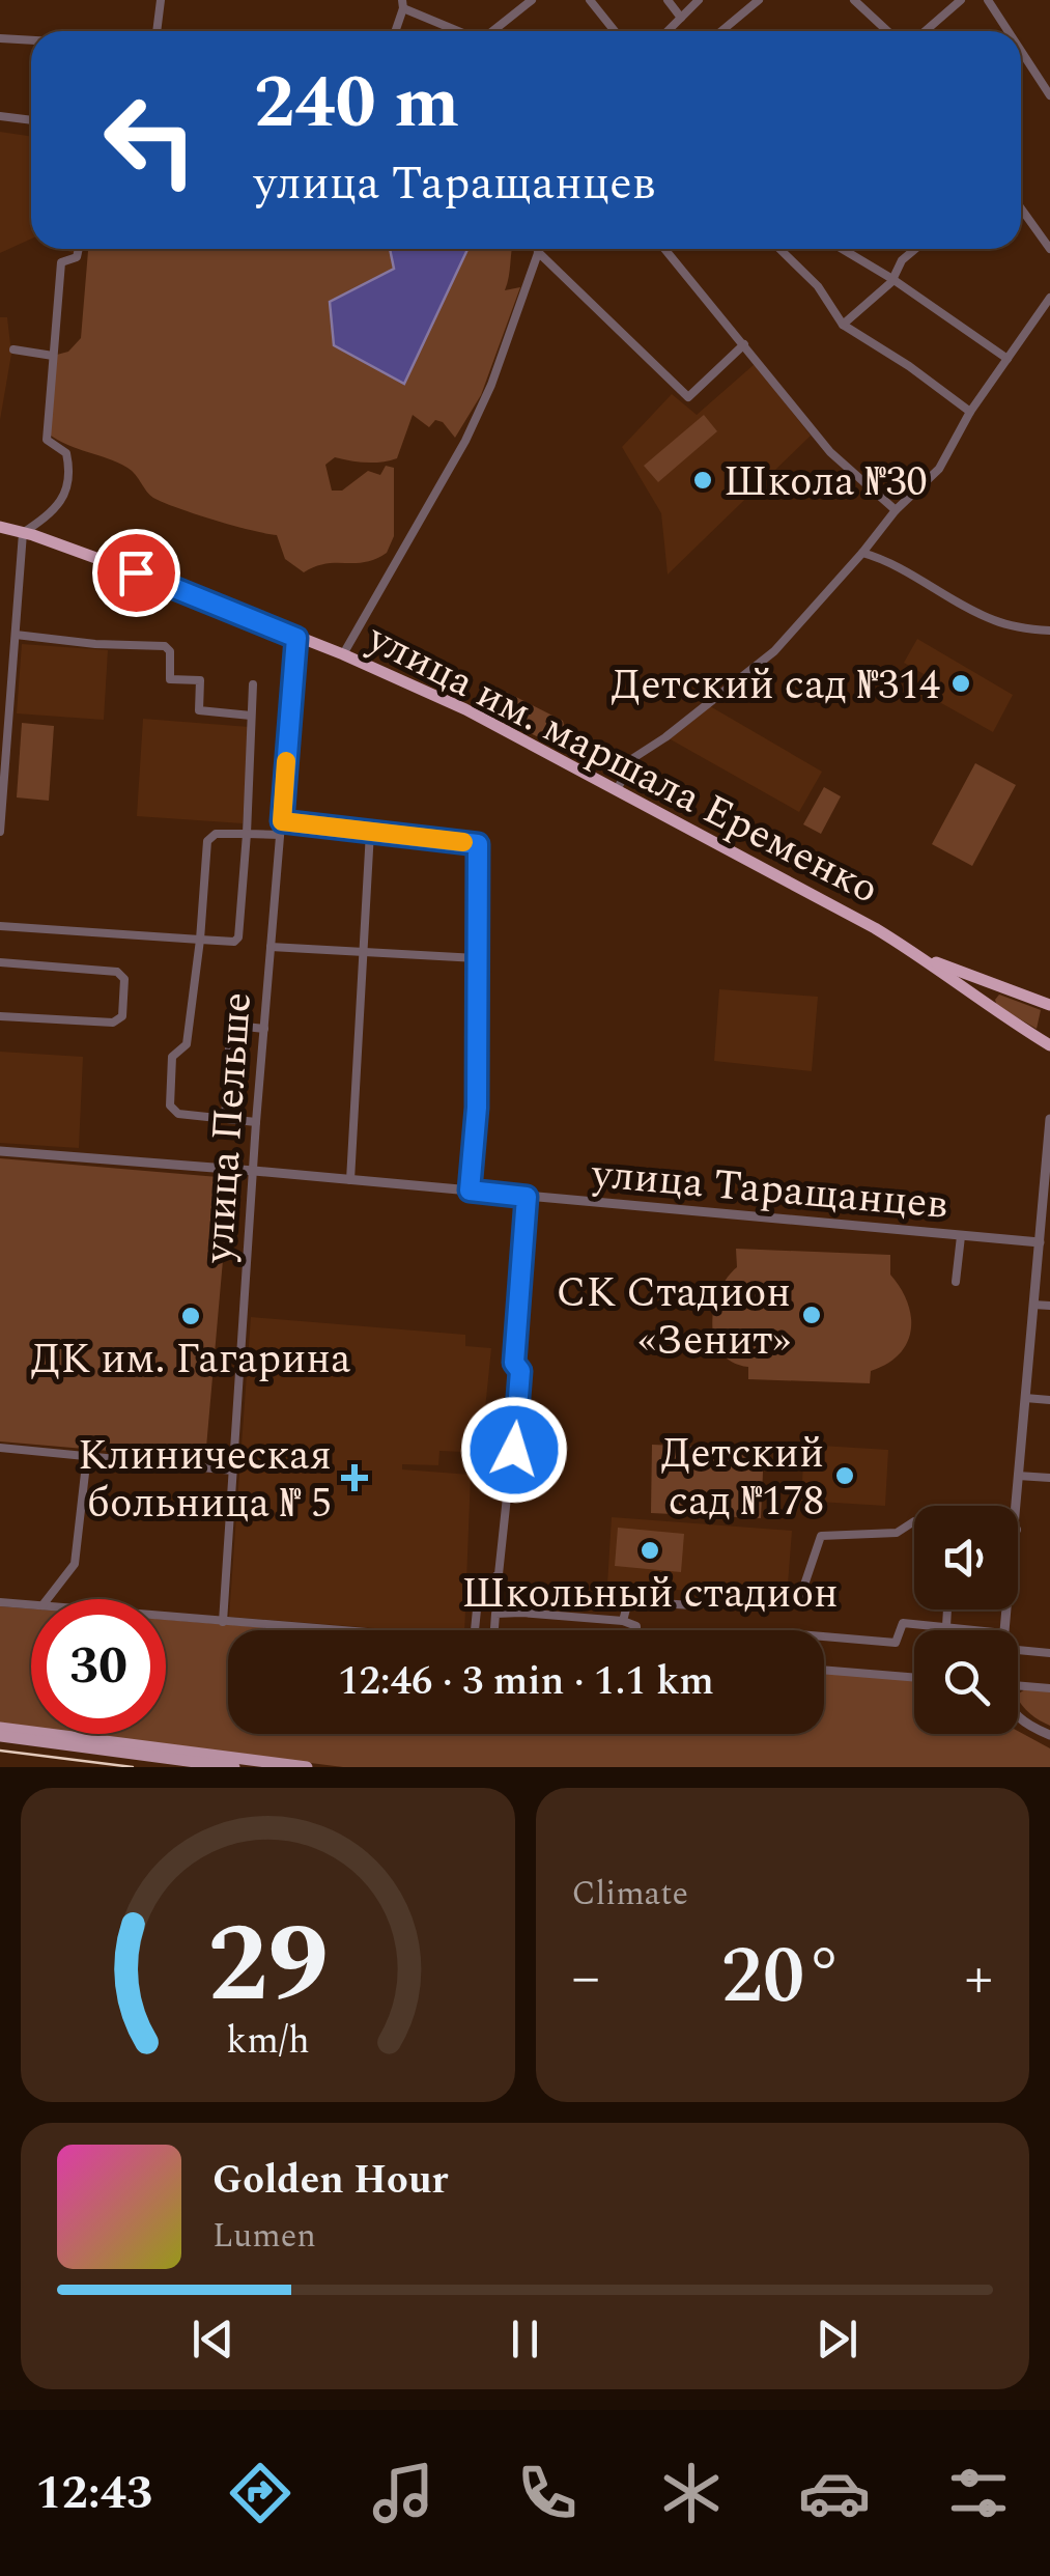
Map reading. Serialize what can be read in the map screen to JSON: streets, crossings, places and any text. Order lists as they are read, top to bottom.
{
  "streets": {
    "highway": ["улица им. маршала Еременко"],
    "street": ["улица Пельше", "улица Таращанцев"]
  },
  "crossings": [
    ["улица им. маршала Еременко", "улица Пельше"],
    ["улица Пельше", "улица Таращанцев"]
  ],
  "places": {
    "other": [
      "Школа №30",
      "Детский сад №314",
      "СК Стадион «Зенит»",
      "ДК им. Гагарина",
      "Детский сад №178",
      "Школьный стадион"
    ],
    "health": ["Клиническая больница № 5"]
  },
  "page": {
    "turn": ["240 m", "улица Таращанцев"],
    "limit": "30",
    "trip": "12:46 · 3 min · 1.1 km",
    "tile": "Climate",
    "heat": ["−", "20°", "+"],
    "song": ["Golden Hour", "Lumen"],
    "tabs": "12:43",
    "gauge": ["29", "km/h"]
  }
}
